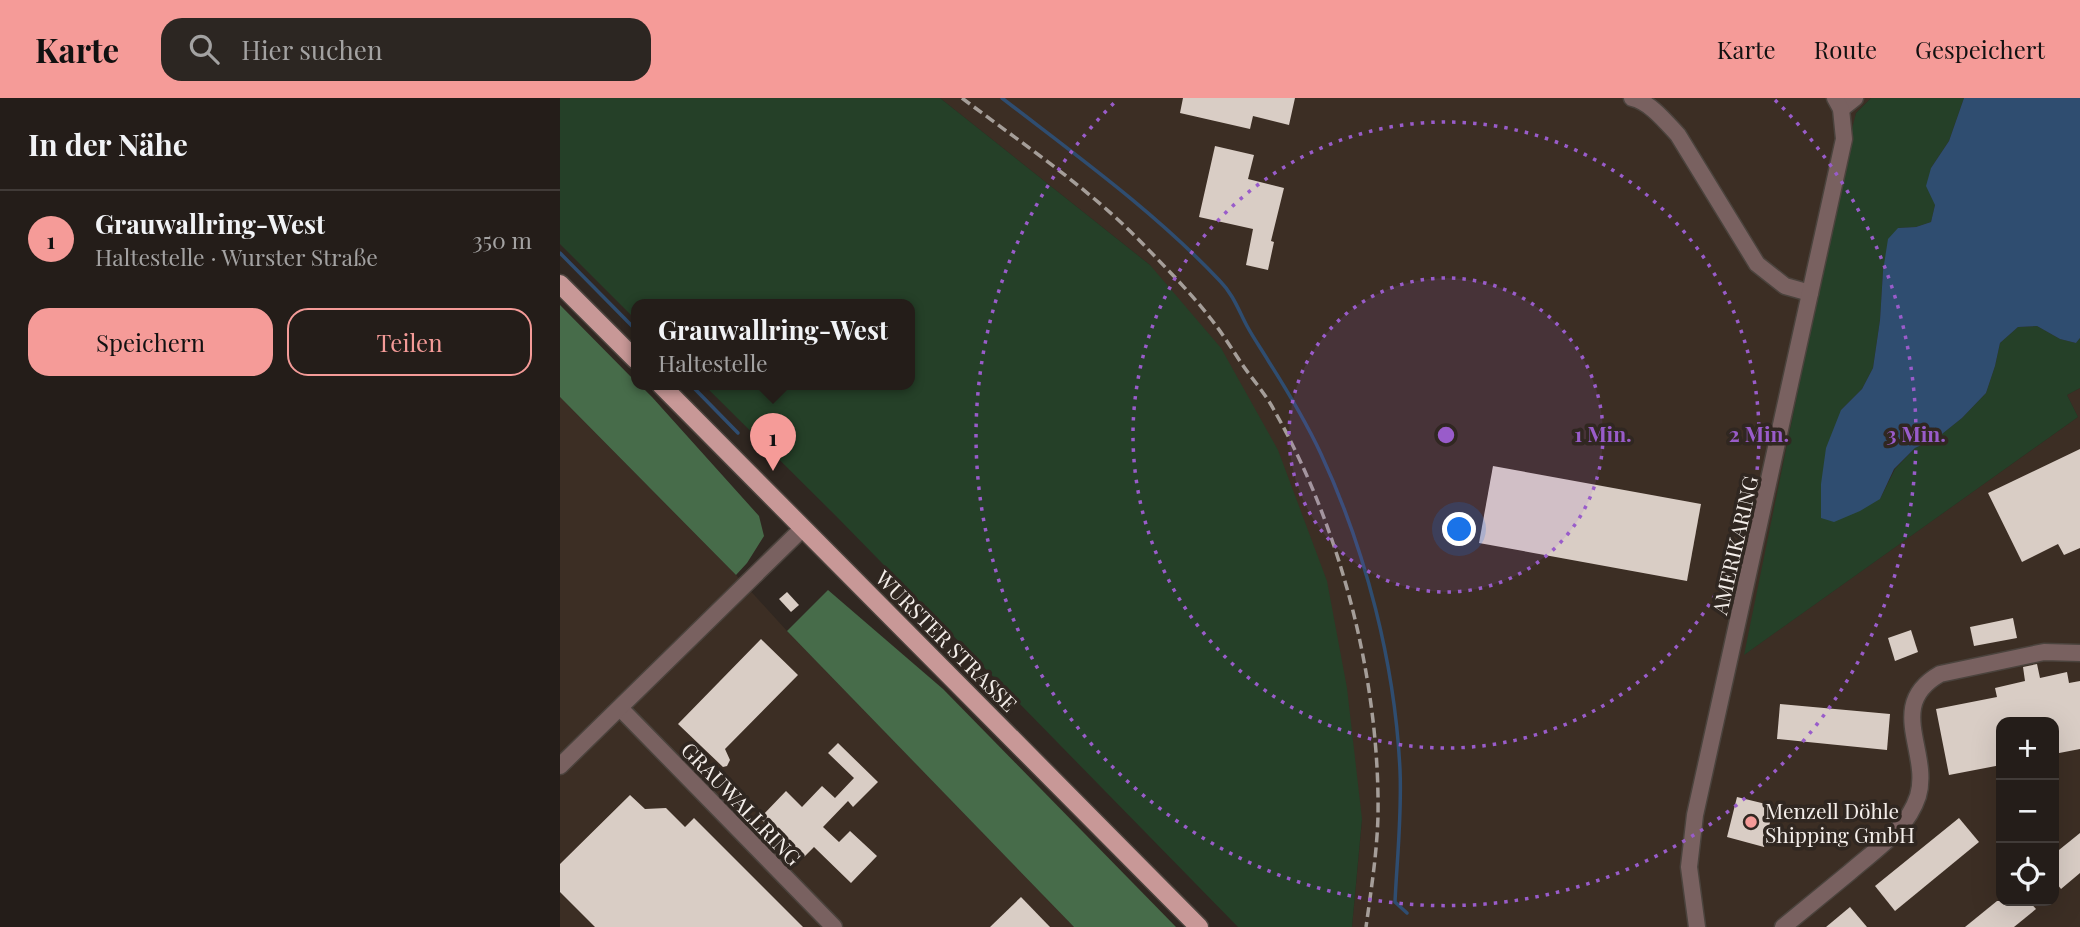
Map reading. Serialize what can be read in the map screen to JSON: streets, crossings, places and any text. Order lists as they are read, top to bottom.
{
  "streets": {
    "main road": ["WURSTER STRASSE"],
    "street": ["AMERIKARING", "GRAUWALLRING"]
  },
  "places": ["Menzell Döhle Shipping GmbH"],
  "page": {
    "header": "Karte",
    "search": "Hier suchen",
    "nav": ["Karte", "Route", "Gespeichert"],
    "heading": "In der Nähe",
    "list": [
      {
        "mark": "1",
        "name": "Grauwallring-West",
        "note": "Haltestelle · Wurster Straße",
        "value": "350 m"
      }
    ],
    "buttons": ["Speichern", "Teilen"],
    "popup": ["Grauwallring-West", "Haltestelle"],
    "pins": "1",
    "map_buttons": ["+", "−"]
  },
  "rings": ["1 Min.", "2 Min.", "3 Min."]
}
